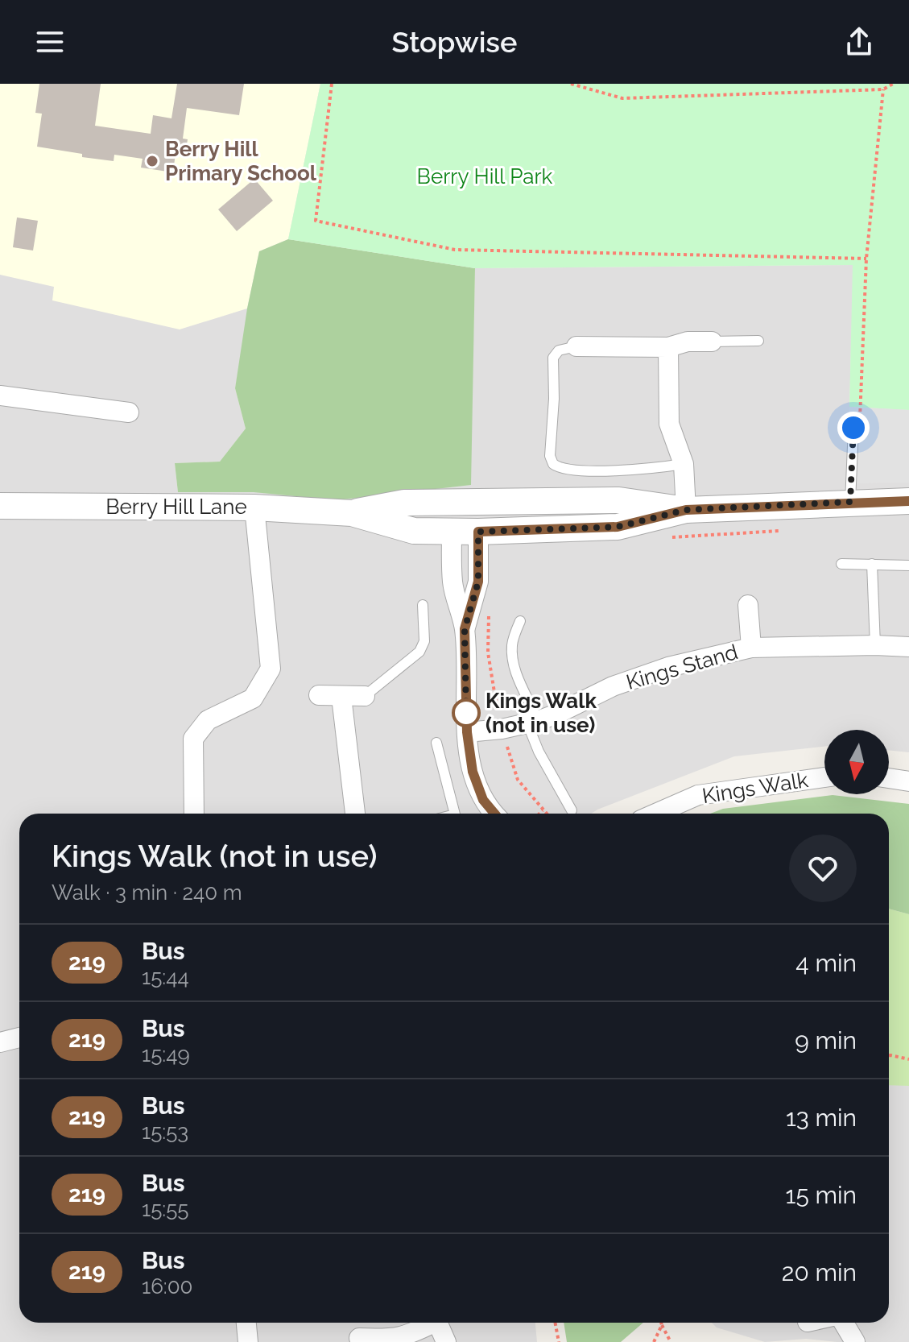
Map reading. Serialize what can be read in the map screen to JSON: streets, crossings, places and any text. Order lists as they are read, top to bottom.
{
  "streets": {
    "street": ["Berry Hill Lane", "Kings Stand", "Kings Walk"]
  },
  "parks": ["Berry Hill Park"],
  "places": ["Berry Hill Primary School", "Kings Walk (not in use)"],
  "lines": ["bus line 219"],
  "north": "bottom",
  "page": {
    "header": "Stopwise",
    "heading": ["Kings Walk (not in use)", "Walk · 3 min · 240 m"],
    "list": [
      {
        "mark": "219",
        "name": "Bus",
        "note": "15:44",
        "value": "4 min"
      },
      {
        "mark": "219",
        "name": "Bus",
        "note": "15:49",
        "value": "9 min"
      },
      {
        "mark": "219",
        "name": "Bus",
        "note": "15:53",
        "value": "13 min"
      },
      {
        "mark": "219",
        "name": "Bus",
        "note": "15:55",
        "value": "15 min"
      },
      {
        "mark": "219",
        "name": "Bus",
        "note": "16:00",
        "value": "20 min"
      }
    ]
  }
}
